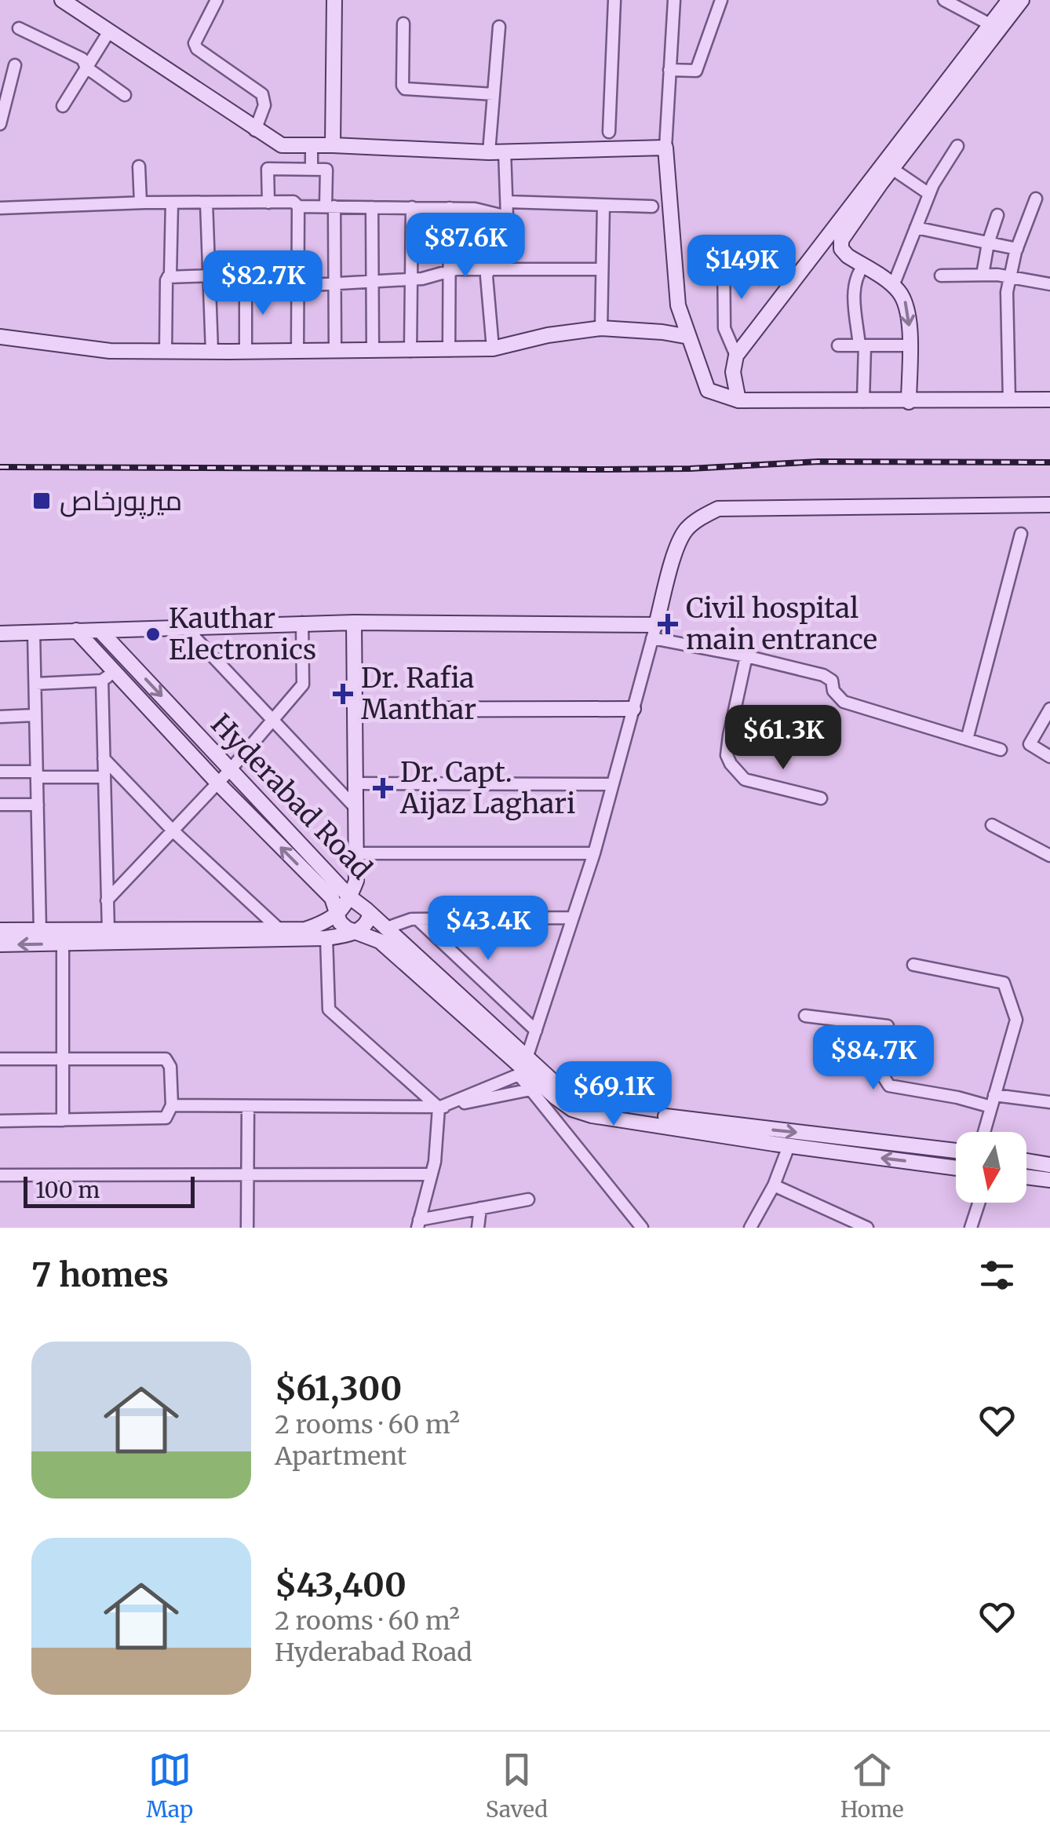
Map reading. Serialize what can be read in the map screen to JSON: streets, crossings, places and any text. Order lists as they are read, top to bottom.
{
  "streets": {
    "main road": ["Hyderabad Road"]
  },
  "places": {
    "transit": ["ميرپورخاص"],
    "health": ["Civil hospital main entrance", "Dr. Rafia Manthar", "Dr. Capt. Aijaz Laghari"],
    "other": ["Kauthar Electronics"]
  },
  "scale_bar": "100 m",
  "north": "bottom",
  "page": {
    "price": [
      "$87.6K",
      "$149K",
      "$82.7K",
      "$61.3K",
      "$43.4K",
      "$84.7K",
      "$69.1K"
    ],
    "scale": "100 m",
    "heading": "7 homes",
    "list": [
      {
        "name": "$61,300",
        "note": "2 rooms · 60 m² · Apartment"
      },
      {
        "name": "$43,400",
        "note": "2 rooms · 60 m² · Hyderabad Road"
      }
    ],
    "tabs": ["Map", "Saved", "Home"]
  }
}
